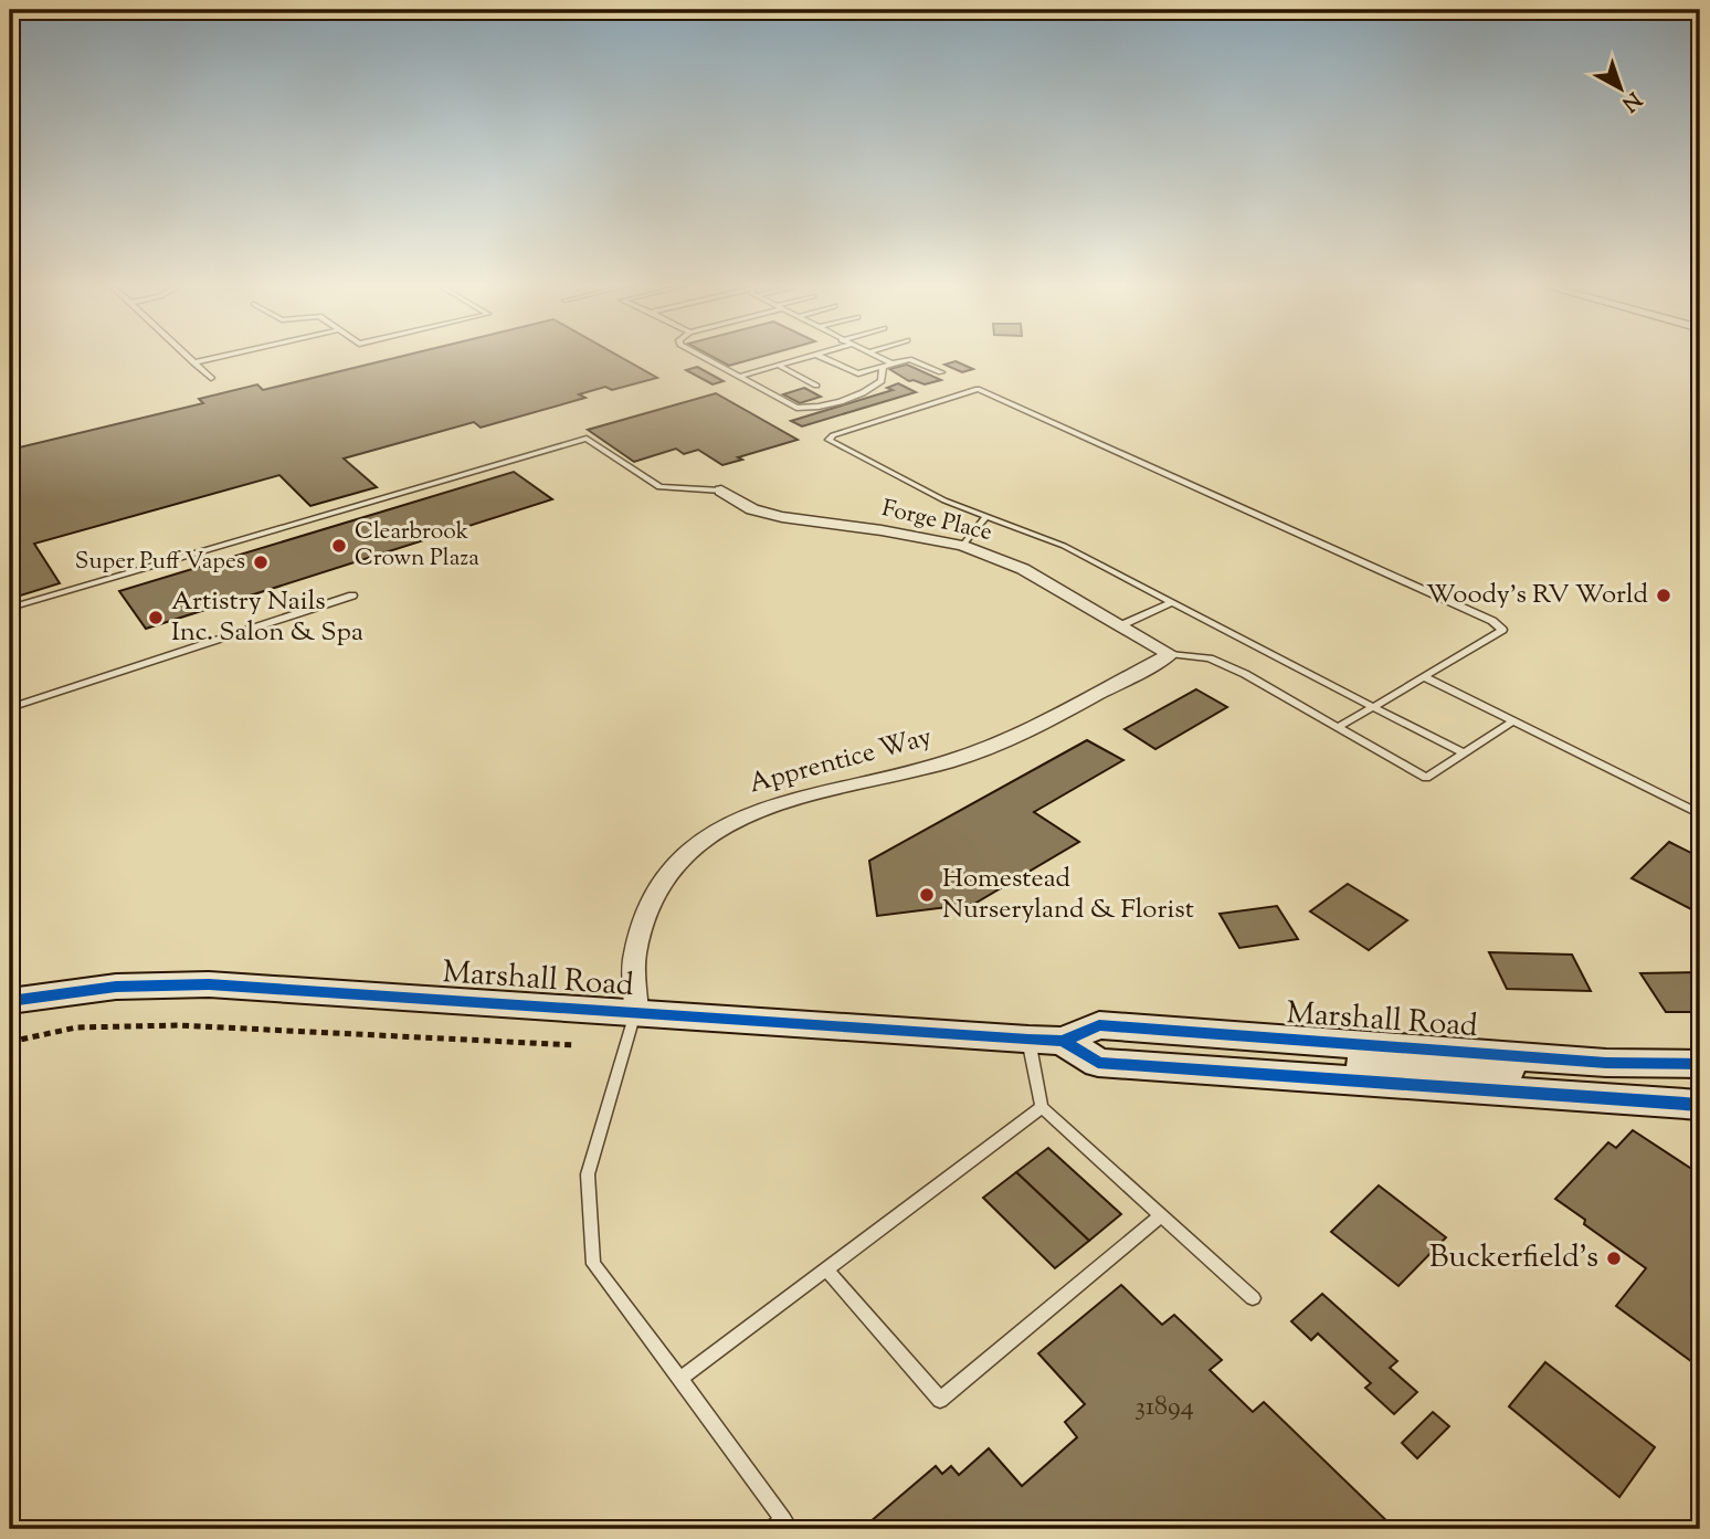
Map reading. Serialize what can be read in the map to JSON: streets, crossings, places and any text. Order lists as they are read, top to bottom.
{
  "streets": {
    "main road": ["Marshall Road"],
    "street": ["Forge Place", "Apprentice Way"]
  },
  "crossings": [
    ["Forge Place", "Apprentice Way"],
    ["Apprentice Way", "Marshall Road"]
  ],
  "places": [
    "Clearbrook Crown Plaza",
    "Super Puff Vapes",
    "Woody's RV World",
    "Artistry Nails Inc. Salon & Spa",
    "Homestead Nurseryland & Florist",
    "Buckerfield's"
  ],
  "house_numbers": ["31894"],
  "north": "bottom right"
}
